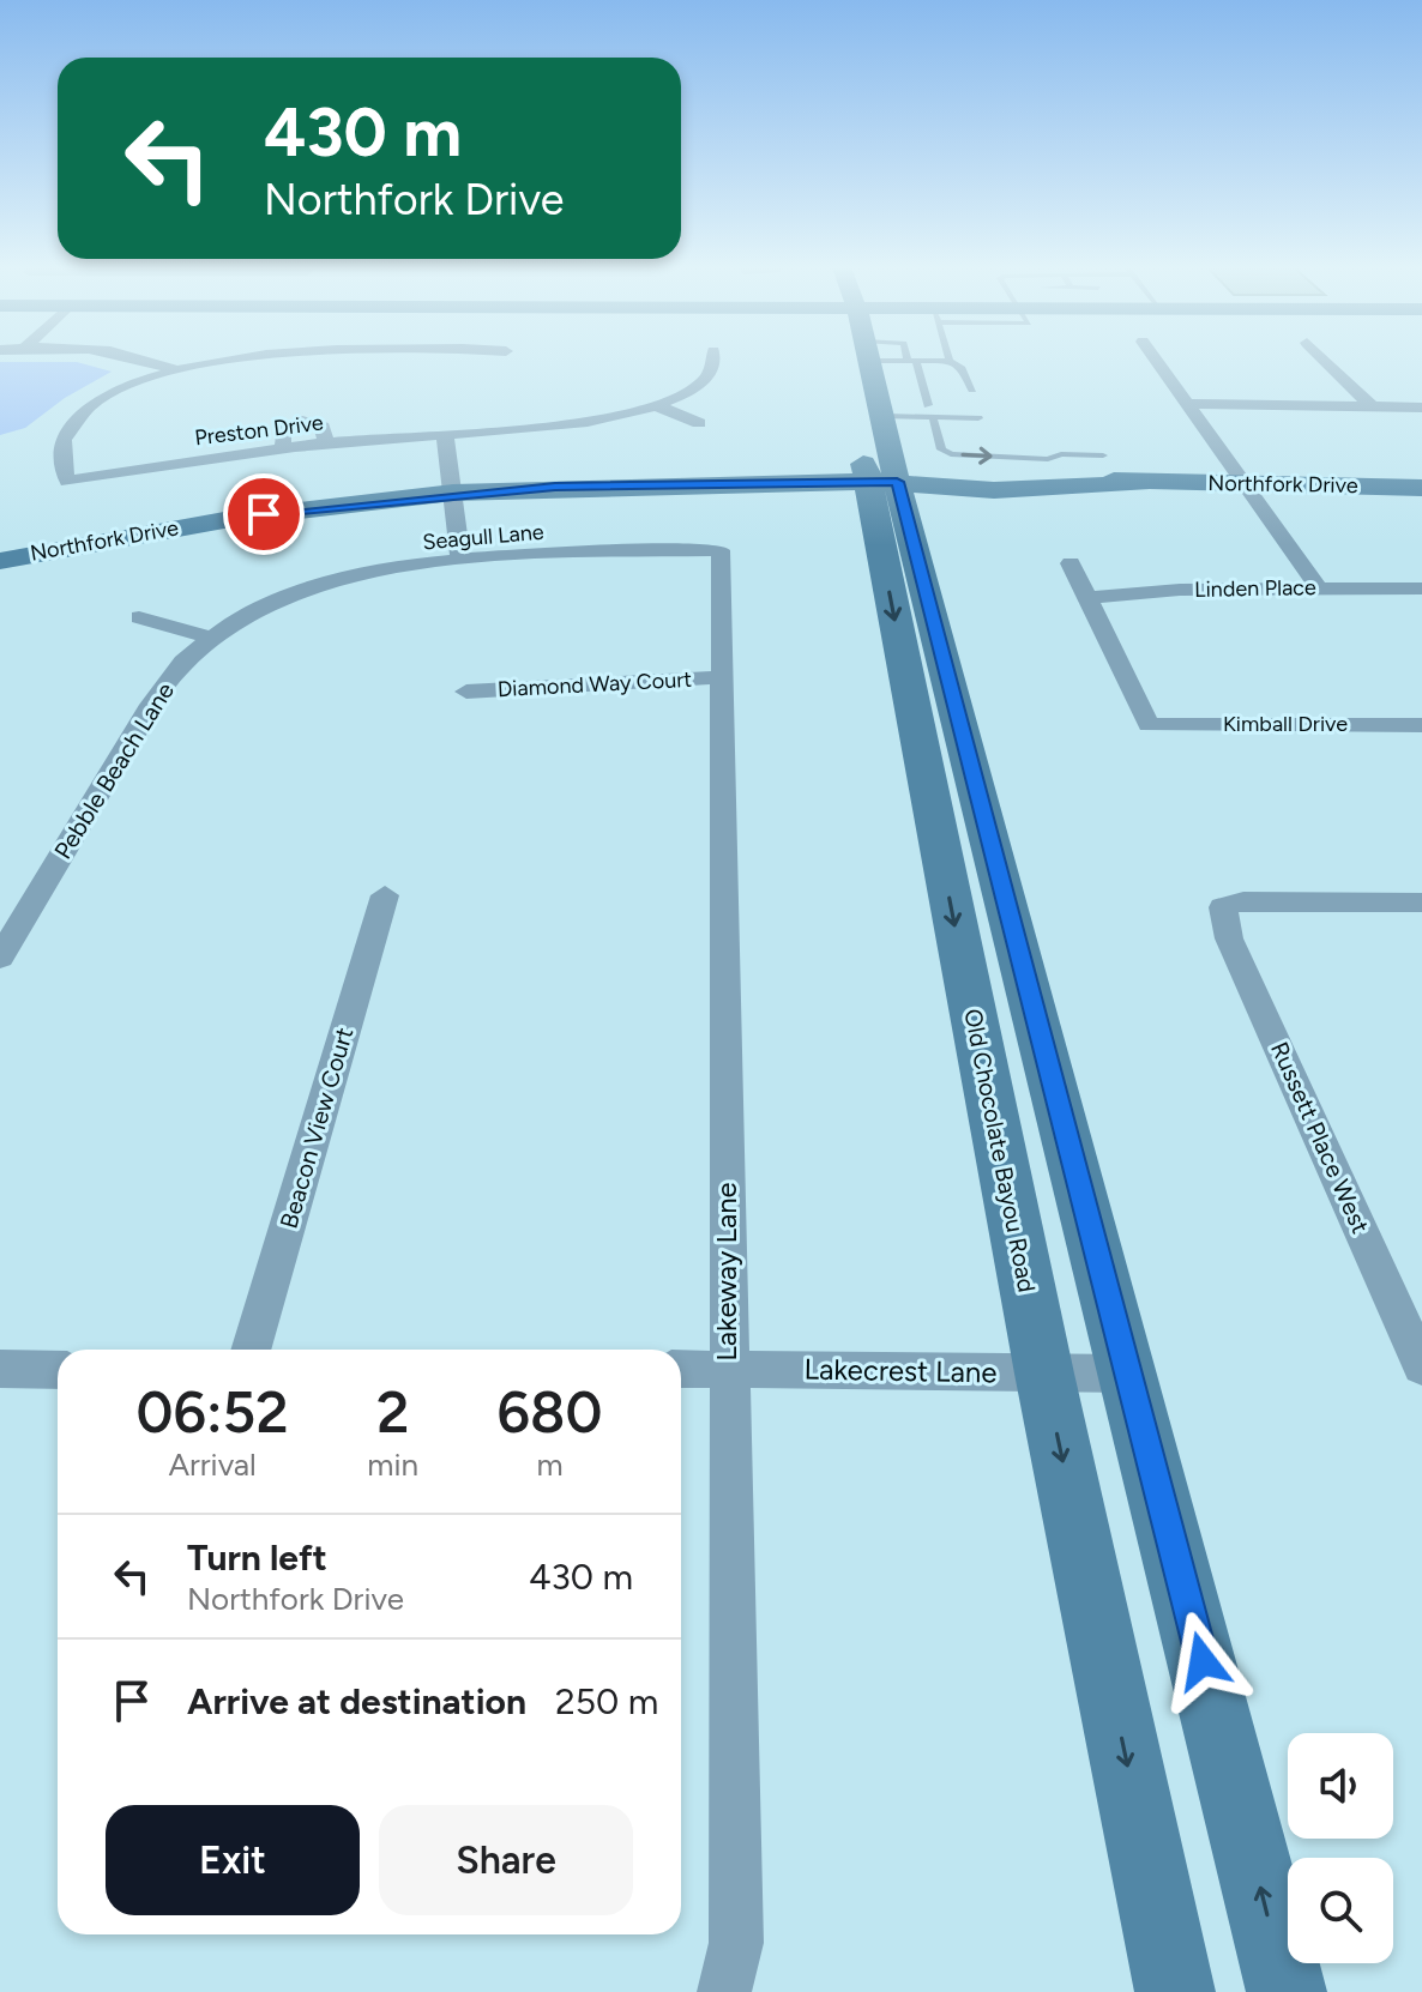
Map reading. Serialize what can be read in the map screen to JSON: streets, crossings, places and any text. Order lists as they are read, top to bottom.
{
  "streets": {
    "street": [
      "Preston Drive",
      "Northfork Drive",
      "Seagull Lane",
      "Linden Place",
      "Diamond Way Court",
      "Kimball Drive",
      "Pebble Beach Lane",
      "Beacon View Court",
      "Russett Place West",
      "Old Chocolate Bayou Road",
      "Lakeway Lane",
      "Lakecrest Lane"
    ]
  },
  "crossings": [
    ["Northfork Drive", "Old Chocolate Bayou Road"],
    ["Seagull Lane", "Pebble Beach Lane"],
    ["Seagull Lane", "Lakeway Lane"],
    ["Linden Place", "Kimball Drive"],
    ["Diamond Way Court", "Lakeway Lane"],
    ["Old Chocolate Bayou Road", "Lakecrest Lane"],
    ["Lakeway Lane", "Lakecrest Lane"]
  ],
  "page": {
    "turn": ["430 m", "Northfork Drive"],
    "eta": [
      "06:52",
      "Arrival",
      "2",
      "min",
      "680",
      "m"
    ],
    "list": [
      {
        "name": "Turn left",
        "note": "Northfork Drive",
        "value": "430 m"
      },
      {
        "name": "Arrive at destination",
        "value": "250 m"
      }
    ],
    "buttons": ["Exit", "Share"]
  }
}
